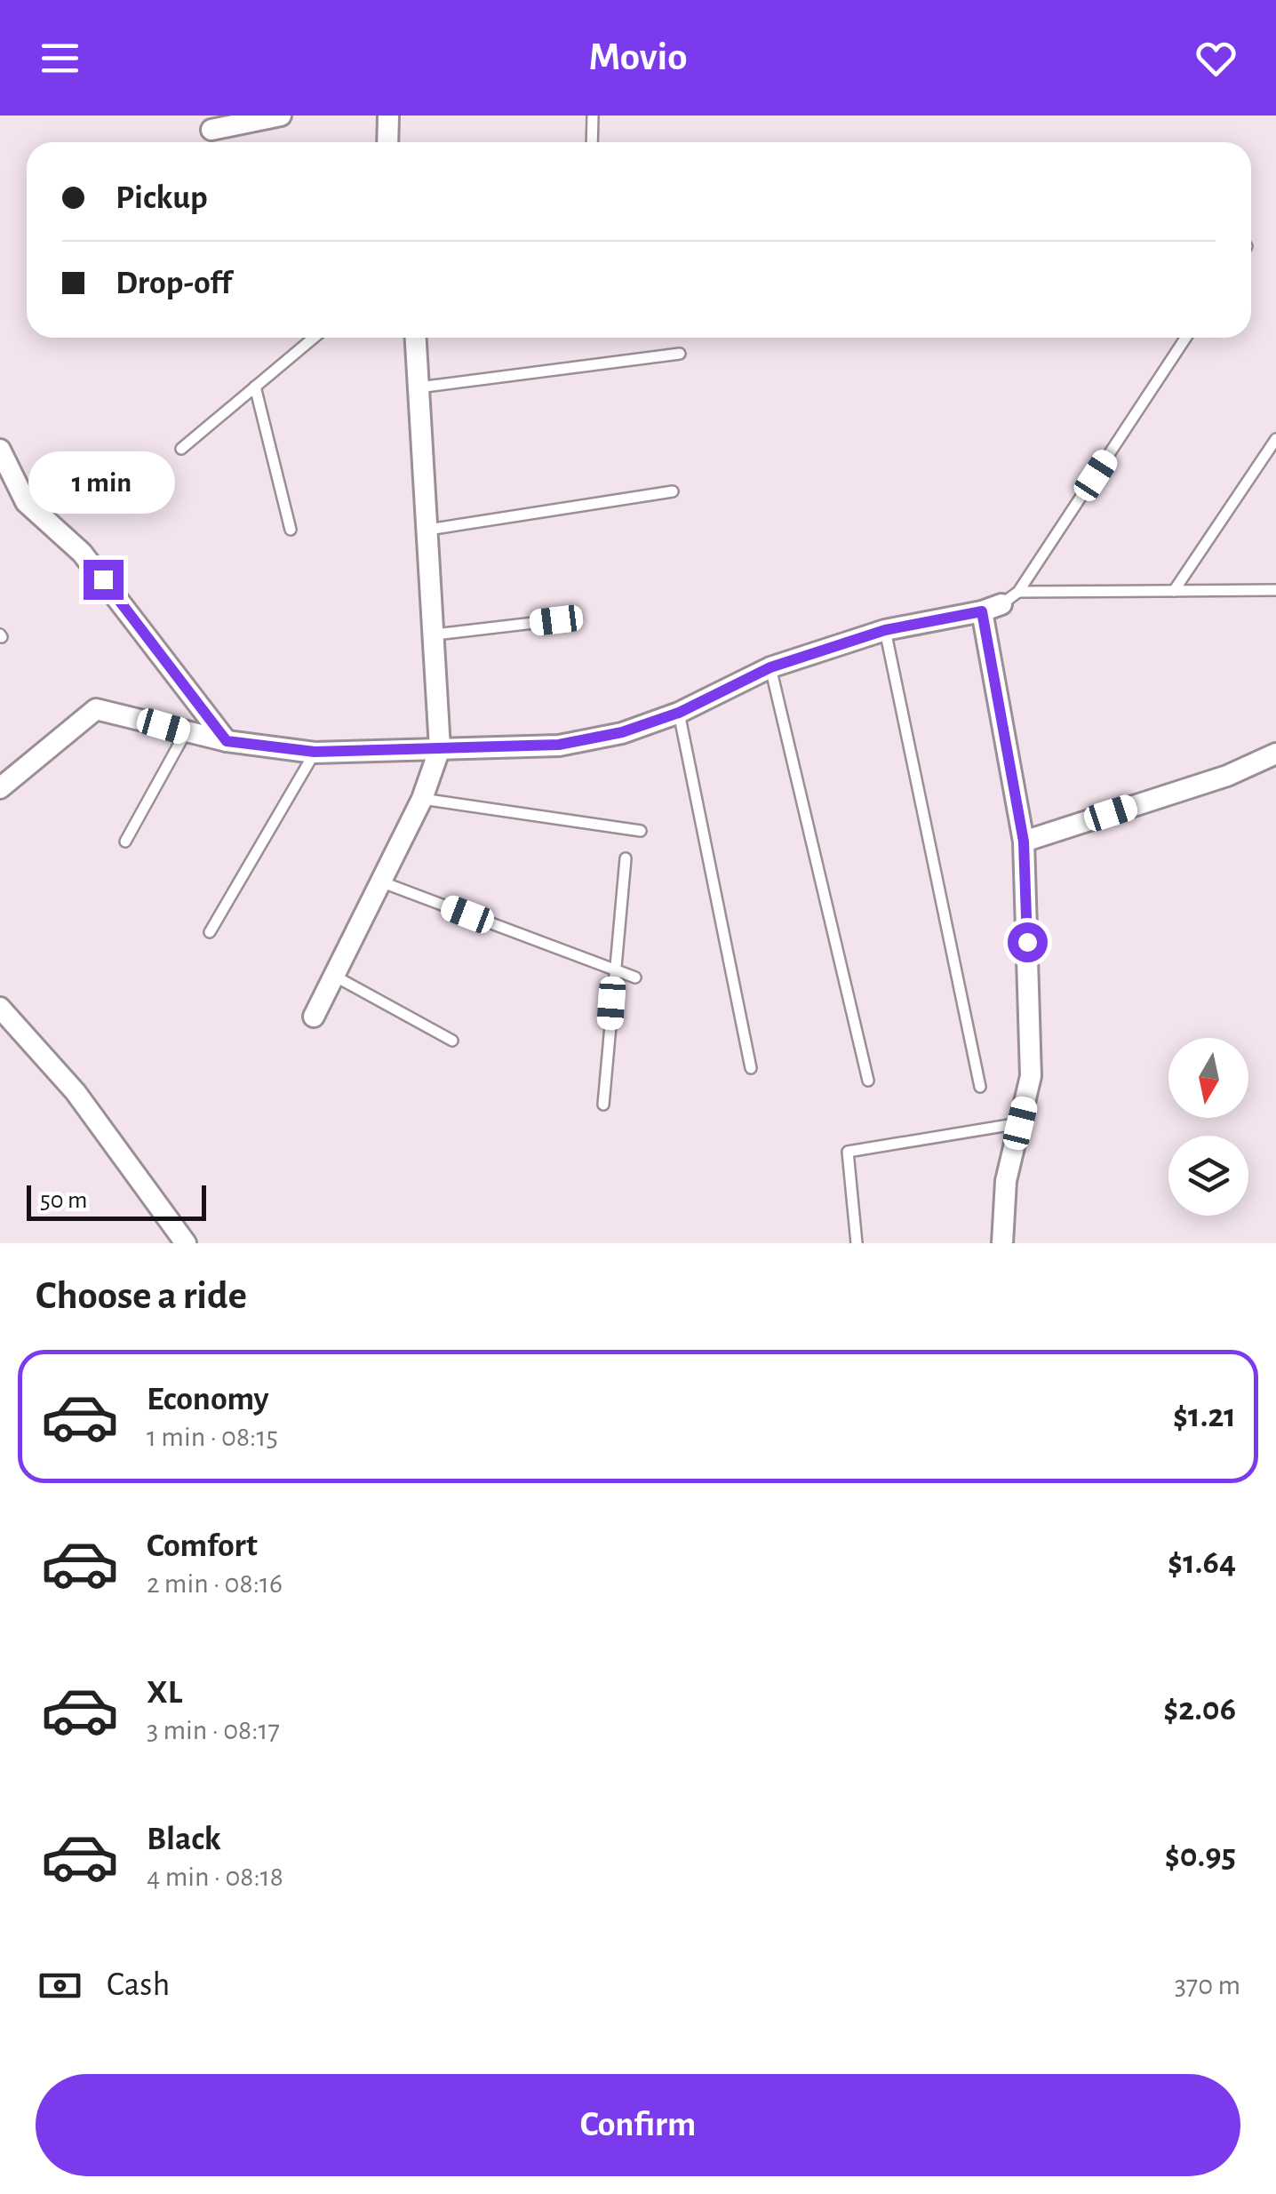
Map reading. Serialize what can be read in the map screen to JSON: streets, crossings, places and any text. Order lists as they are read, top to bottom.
{
  "scale_bar": "50 m",
  "north": "bottom",
  "page": {
    "header": "Movio",
    "banner": ["Pickup", "Drop-off"],
    "bubble": "1 min",
    "scale": "50 m",
    "heading": "Choose a ride",
    "list": [
      {
        "name": "Economy",
        "note": "1 min · 08:15",
        "value": "$1.21"
      },
      {
        "name": "Comfort",
        "note": "2 min · 08:16",
        "value": "$1.64"
      },
      {
        "name": "XL",
        "note": "3 min · 08:17",
        "value": "$2.06"
      },
      {
        "name": "Black",
        "note": "4 min · 08:18",
        "value": "$0.95"
      }
    ],
    "pay": ["Cash", "370 m"],
    "buttons": "Confirm"
  }
}
